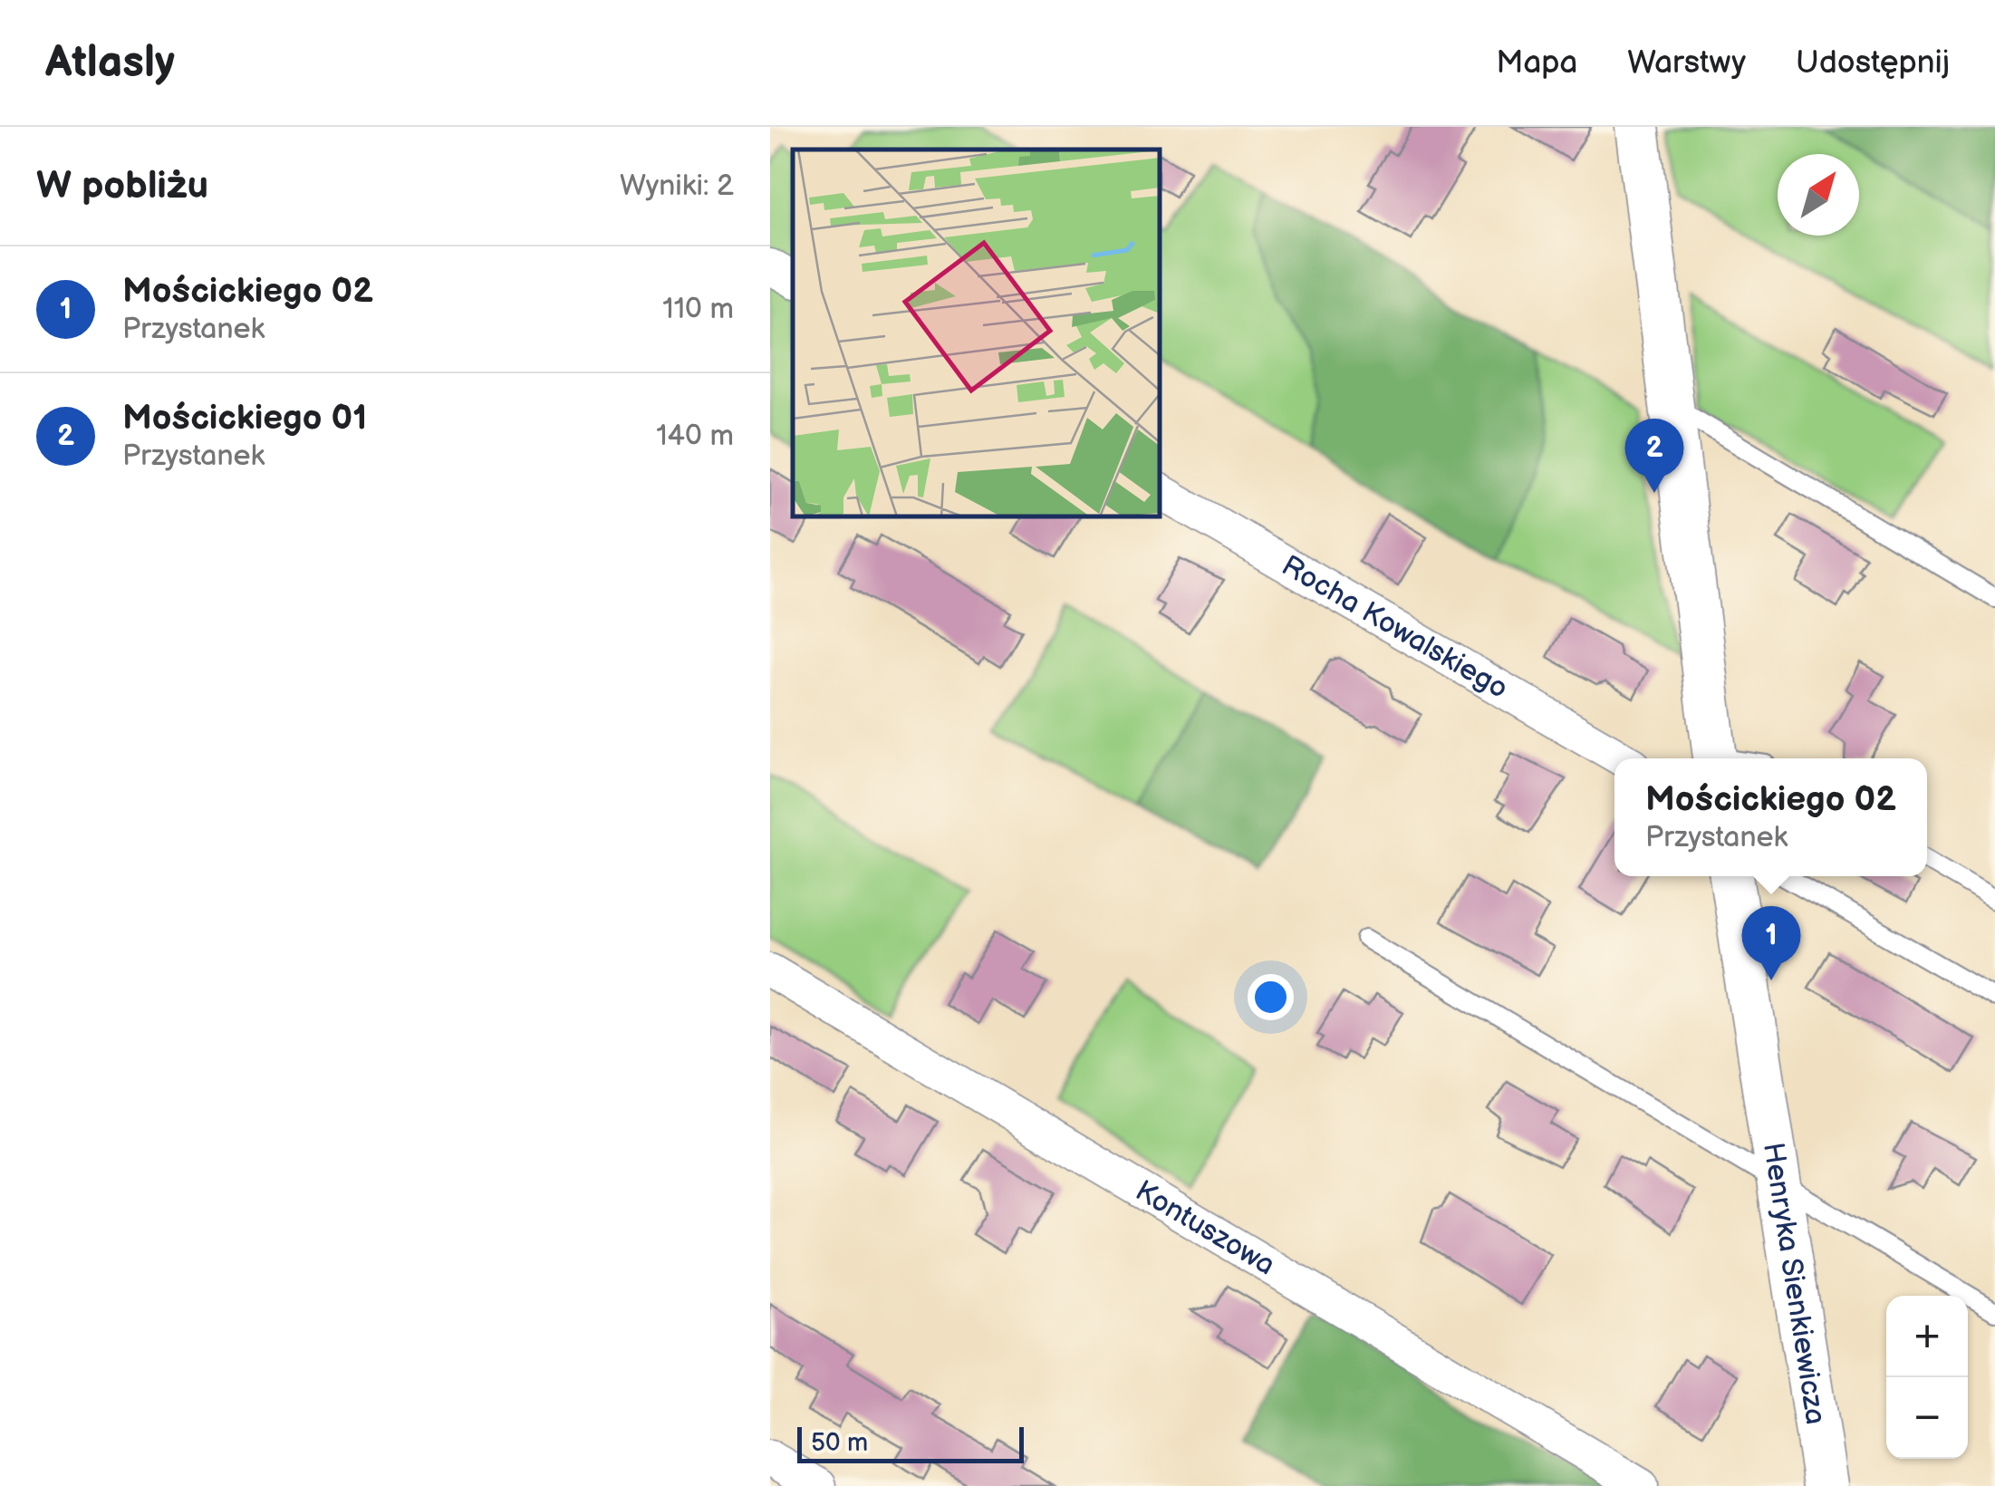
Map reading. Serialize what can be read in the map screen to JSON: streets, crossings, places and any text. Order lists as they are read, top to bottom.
{
  "streets": {
    "street": ["Rocha Kowalskiego", "Kontuszowa", "Henryka Sienkiewicza"]
  },
  "scale_bar": "50 m",
  "north": "top right",
  "page": {
    "header": "Atlasly",
    "nav": ["Mapa", "Warstwy", "Udostępnij"],
    "heading": ["W pobliżu", "Wyniki: 2"],
    "list": [
      {
        "mark": "1",
        "name": "Mościckiego 02",
        "note": "Przystanek",
        "value": "110 m"
      },
      {
        "mark": "2",
        "name": "Mościckiego 01",
        "note": "Przystanek",
        "value": "140 m"
      }
    ],
    "pins": ["2", "1"],
    "popup": ["Mościckiego 02", "Przystanek"],
    "map_buttons": ["+", "−"],
    "scale": "50 m"
  }
}
